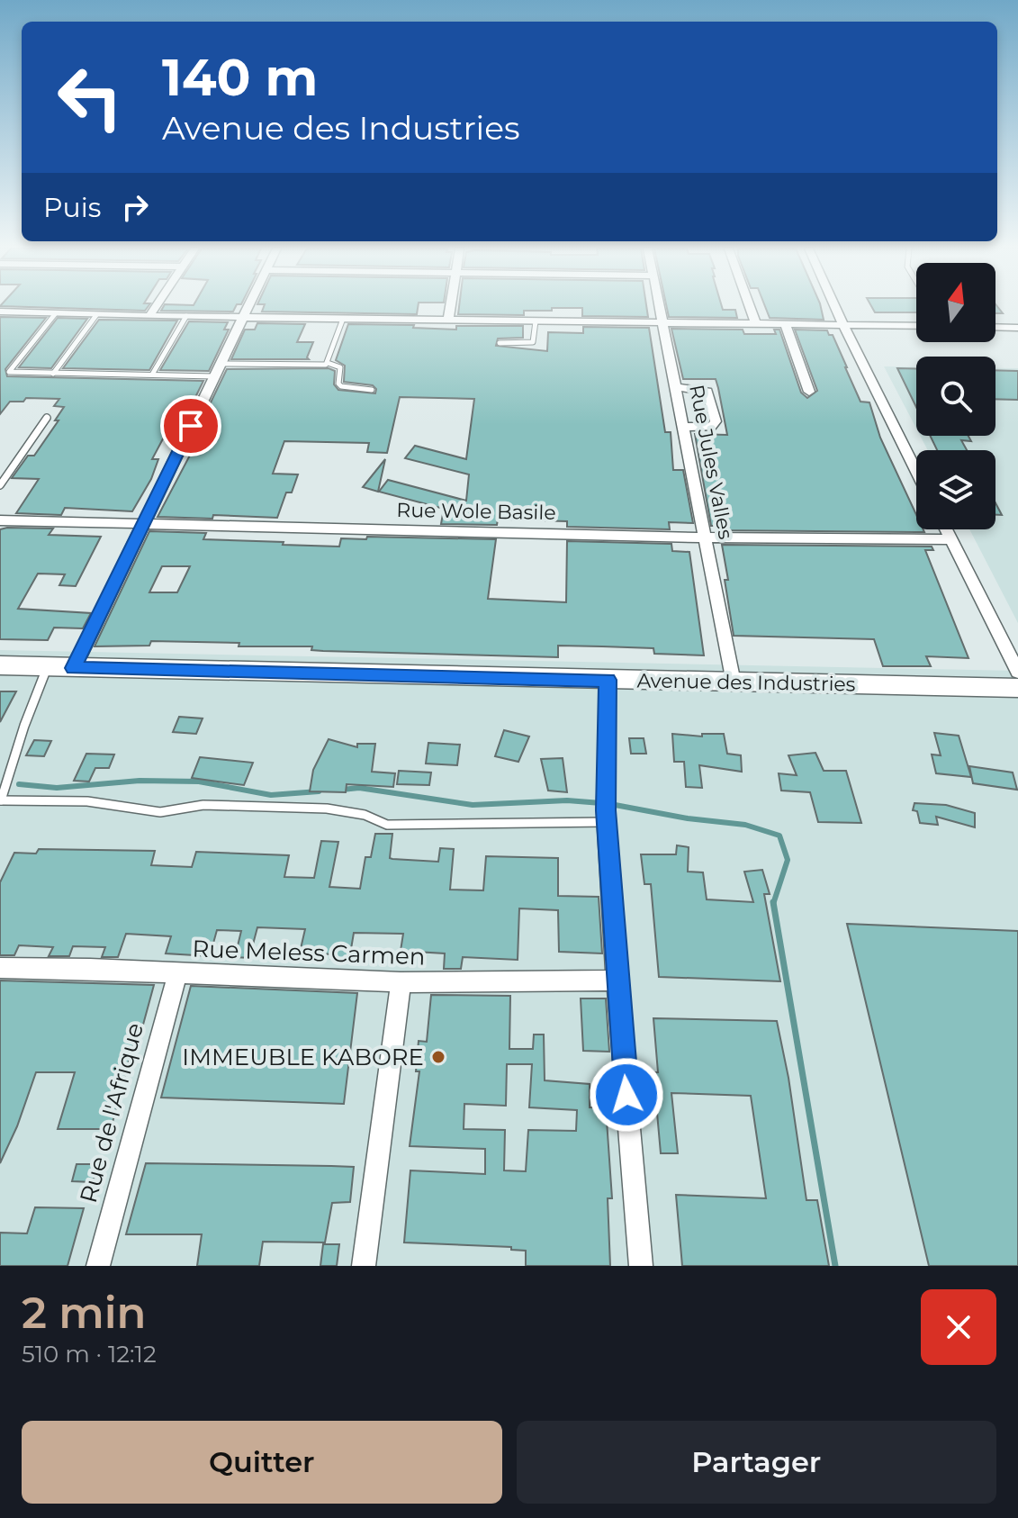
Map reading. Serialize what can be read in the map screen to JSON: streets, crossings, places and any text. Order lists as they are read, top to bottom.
{
  "streets": {
    "street": [
      "Rue Jules Valles",
      "Rue Wole Basile",
      "Avenue des Industries",
      "Rue Meless Carmen",
      "Rue de l'Afrique"
    ]
  },
  "crossings": [
    ["Rue Jules Valles", "Rue Wole Basile"],
    ["Rue Jules Valles", "Avenue des Industries"],
    ["Rue Meless Carmen", "Rue de l'Afrique"]
  ],
  "places": ["IMMEUBLE KABORE"],
  "north": "top",
  "page": {
    "turn": ["140 m", "Avenue des Industries"],
    "then": "Puis",
    "heading": ["2 min", "510 m · 12:12"],
    "buttons": ["Quitter", "Partager"]
  }
}
